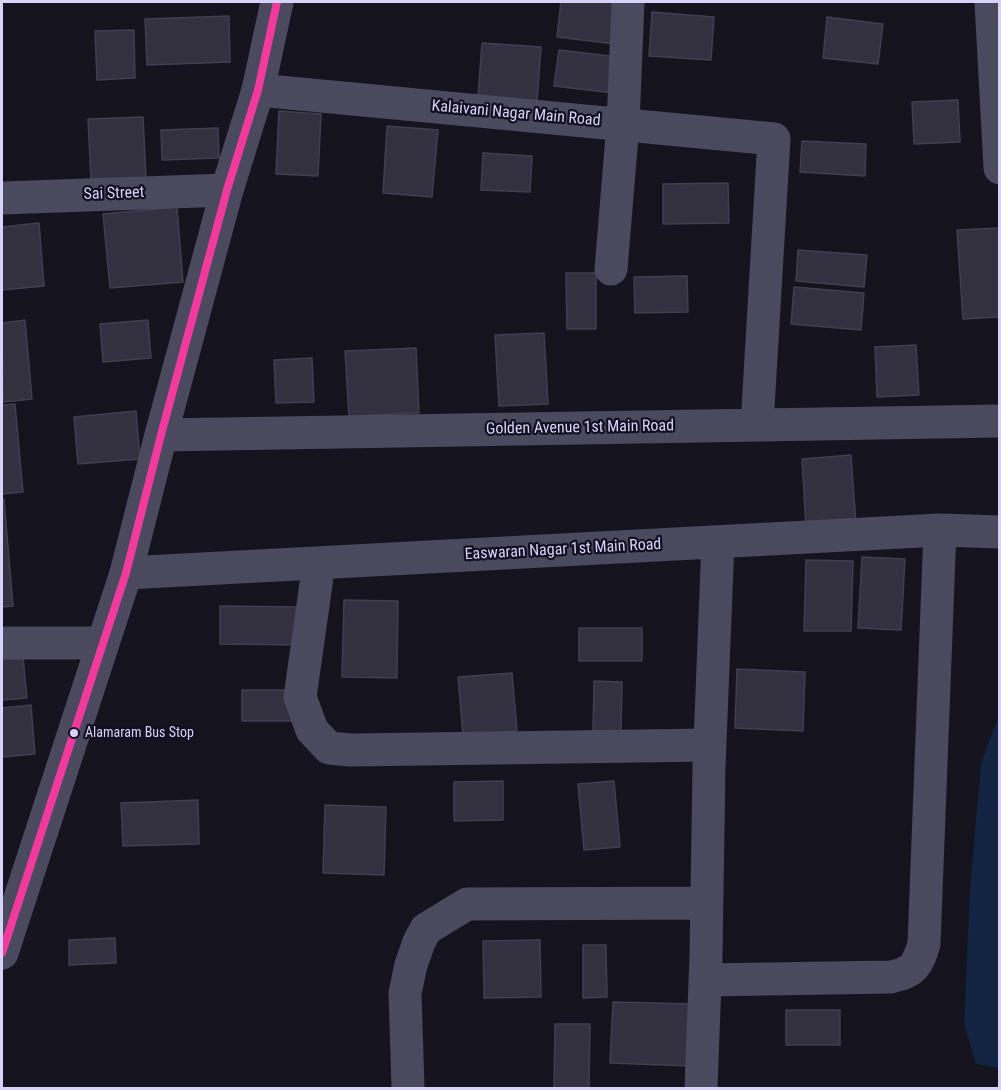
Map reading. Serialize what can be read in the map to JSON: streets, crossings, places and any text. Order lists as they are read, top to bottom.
{
  "streets": {
    "street": [
      "Kalaivani Nagar Main Road",
      "Sai Street",
      "Golden Avenue 1st Main Road",
      "Easwaran Nagar 1st Main Road"
    ]
  },
  "crossings": [
    ["Kalaivani Nagar Main Road", "Golden Avenue 1st Main Road"]
  ],
  "places": ["Alamaram Bus Stop"]
}
